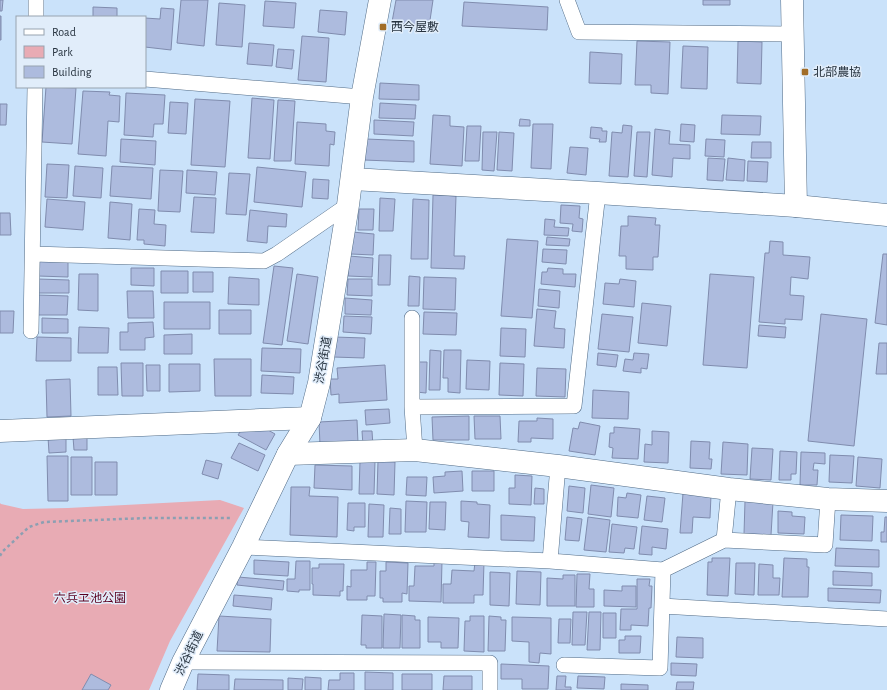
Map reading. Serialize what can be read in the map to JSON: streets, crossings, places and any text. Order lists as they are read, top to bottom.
{
  "streets": {
    "street": ["渋谷街道"]
  },
  "parks": ["六兵ヱ池公園"],
  "places": {
    "transit": ["西今屋敷", "北部農協"]
  },
  "legend": ["Road", "Park", "Building"]
}
